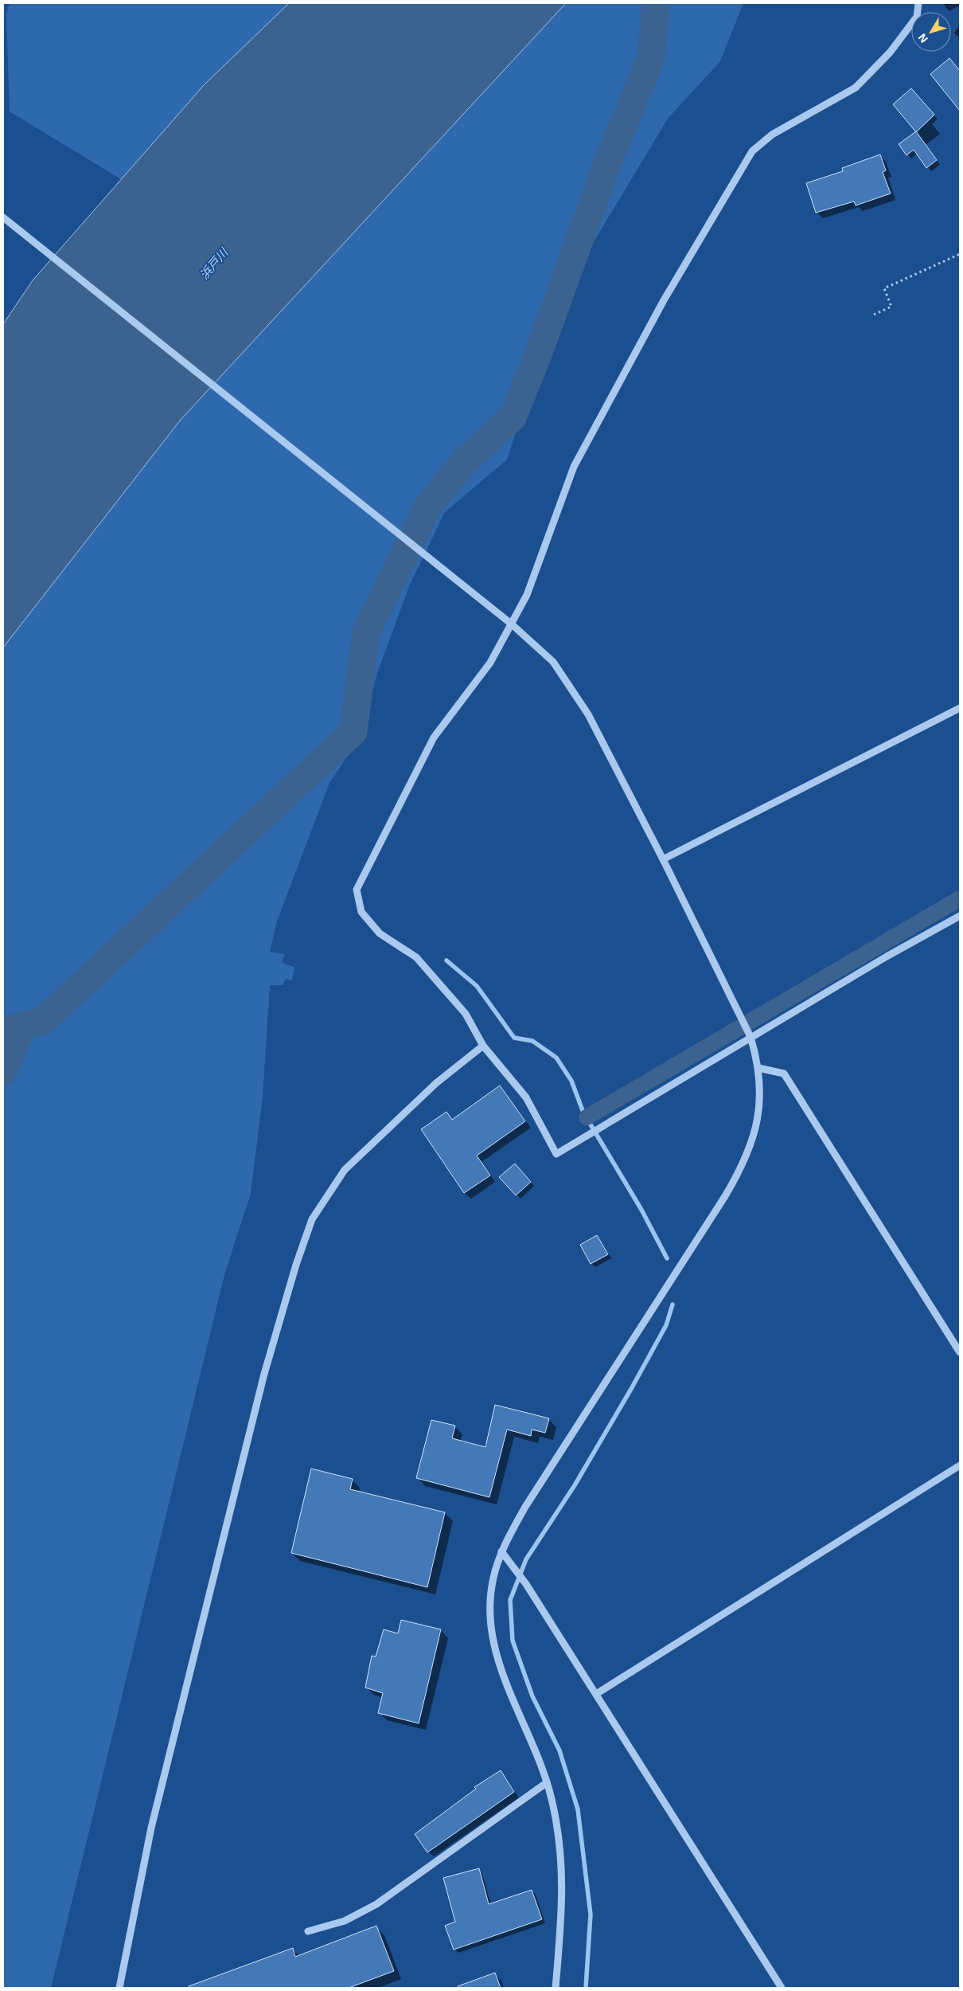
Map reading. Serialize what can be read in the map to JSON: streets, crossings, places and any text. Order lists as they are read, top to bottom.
{
  "water": ["浜戸川"],
  "north": "bottom left"
}
